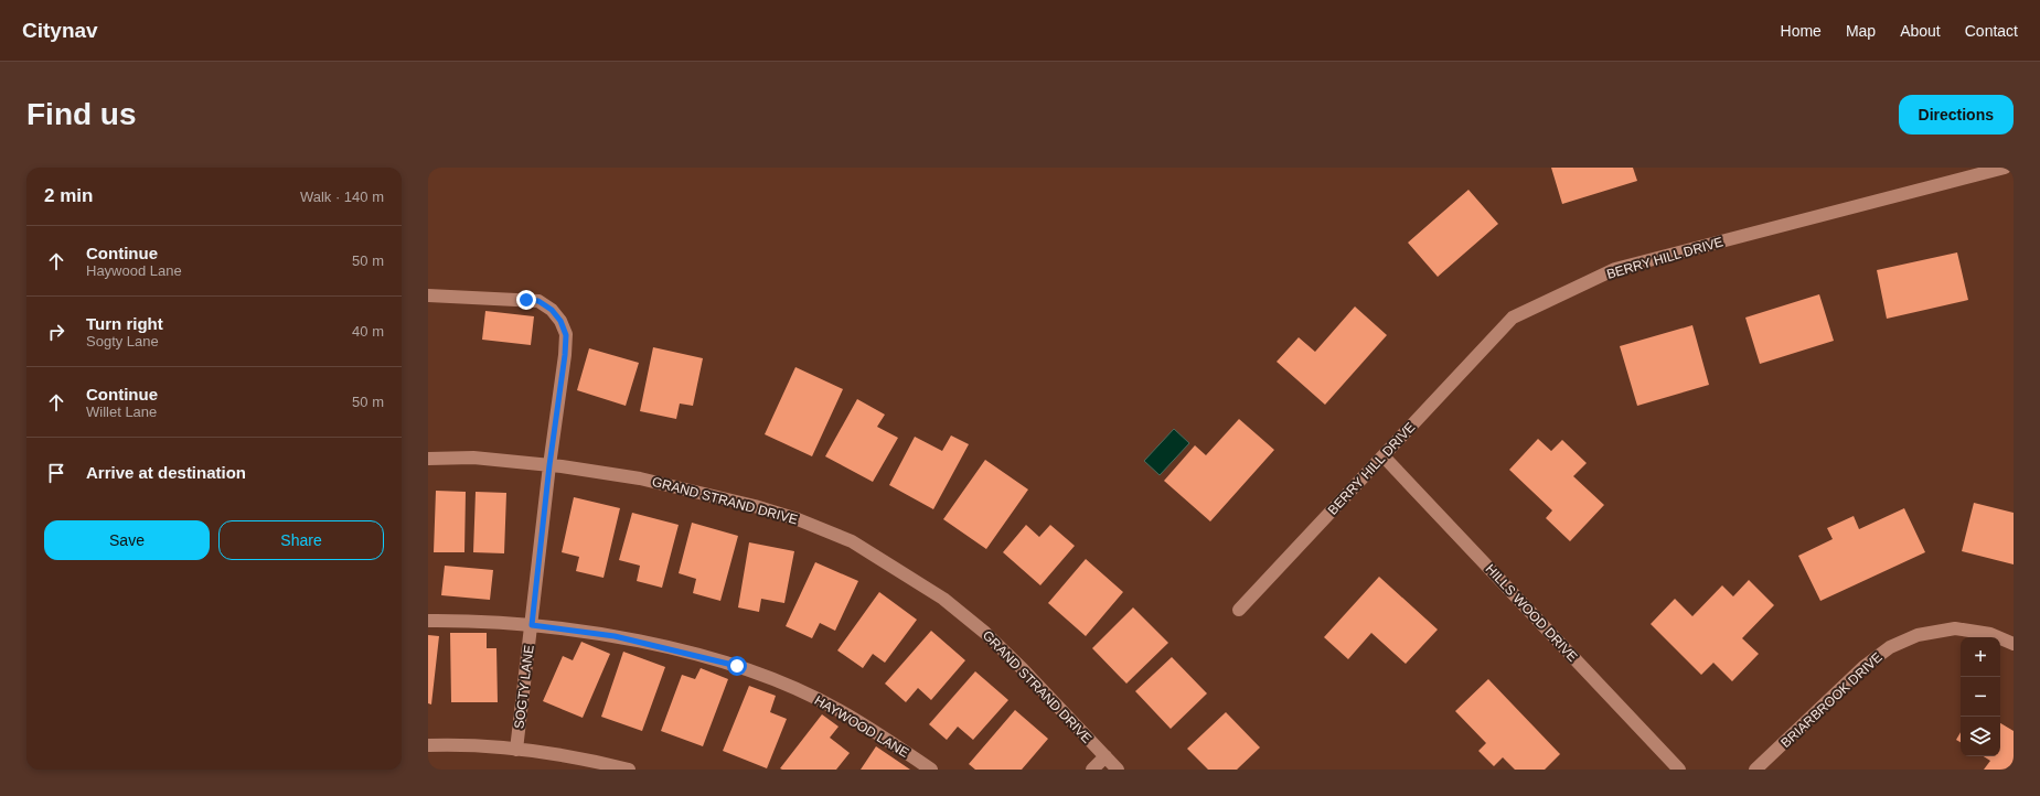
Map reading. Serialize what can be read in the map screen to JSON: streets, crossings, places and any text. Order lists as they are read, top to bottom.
{
  "streets": {
    "street": [
      "BERRY HILL DRIVE",
      "GRAND STRAND DRIVE",
      "HILLS WOOD DRIVE",
      "SOGTY LANE",
      "BRIARBROOK DRIVE",
      "HAYWOOD LANE"
    ]
  },
  "crossings": [
    ["BERRY HILL DRIVE", "HILLS WOOD DRIVE"],
    ["GRAND STRAND DRIVE", "SOGTY LANE"],
    ["SOGTY LANE", "HAYWOOD LANE"]
  ],
  "page": {
    "header": "Citynav",
    "nav": [
      "Home",
      "Map",
      "About",
      "Contact"
    ],
    "buttons": [
      "Directions",
      ["Save", "Share"]
    ],
    "title": "Find us",
    "heading": ["2 min", "Walk · 140 m"],
    "list": [
      ["Continue", "Haywood Lane", "50 m"],
      ["Turn right", "Sogty Lane", "40 m"],
      ["Continue", "Willet Lane", "50 m"],
      "Arrive at destination"
    ],
    "map_buttons": ["+", "−"]
  }
}
